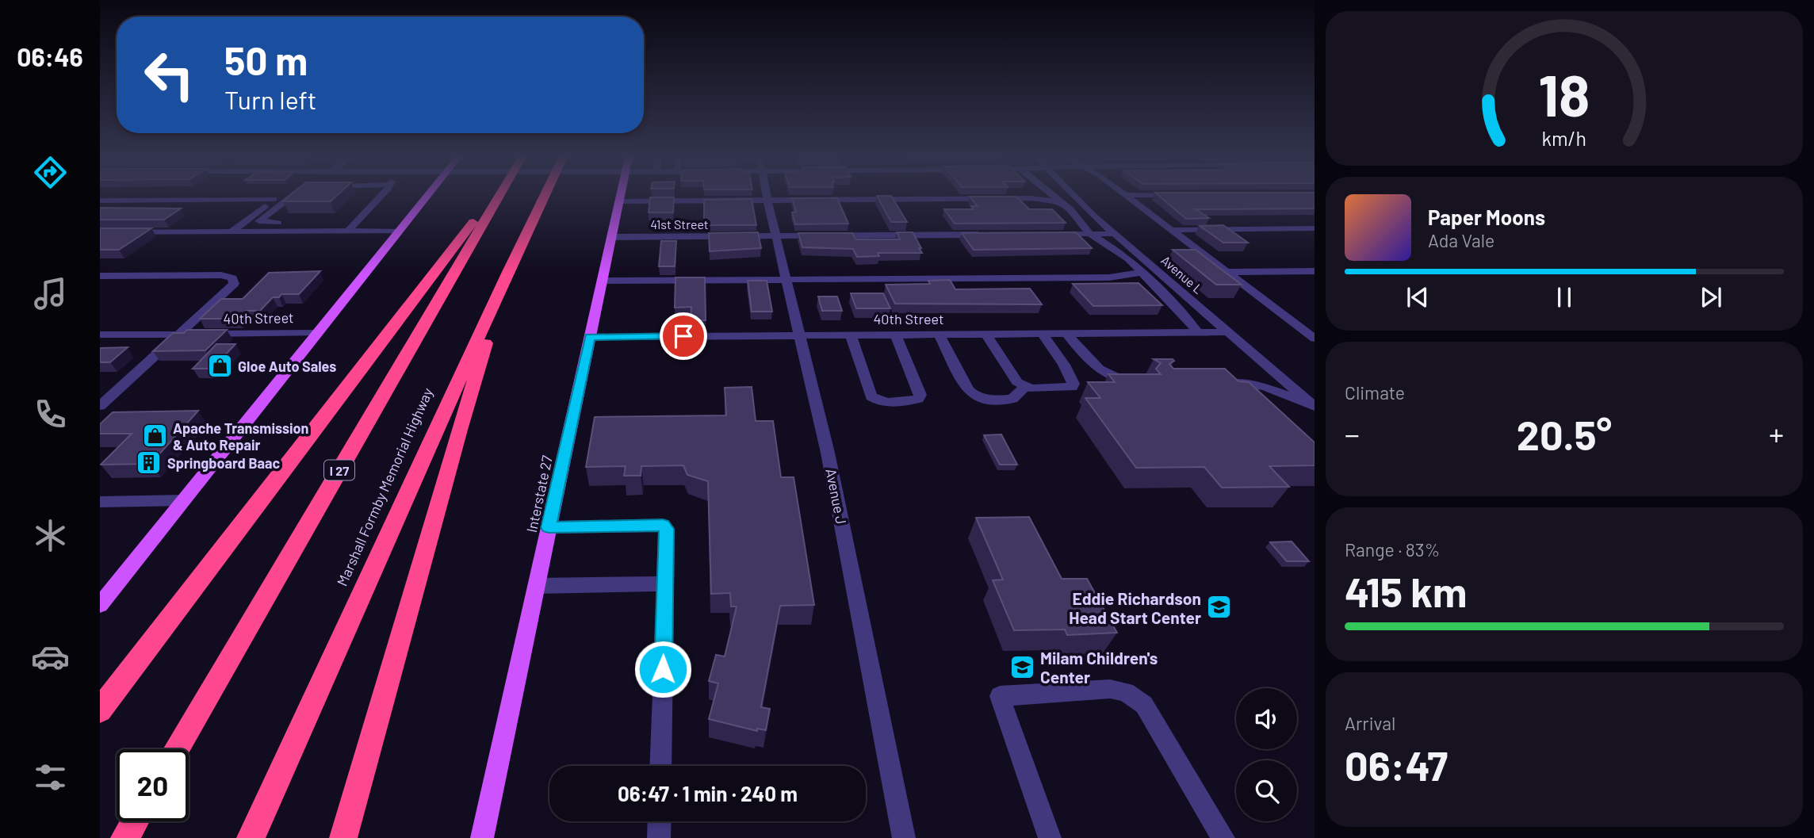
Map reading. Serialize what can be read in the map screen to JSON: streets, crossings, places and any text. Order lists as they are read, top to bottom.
{
  "streets": {
    "highway": ["I 27", "Marshall Formby Memorial Highway"],
    "main road": ["Interstate 27"],
    "street": [
      "41st Street",
      "Avenue L",
      "40th Street",
      "Avenue J"
    ]
  },
  "crossings": [
    ["41st Street", "Interstate 27"],
    ["41st Street", "Avenue J"],
    ["Avenue L", "40th Street"],
    ["40th Street", "Interstate 27"],
    ["40th Street", "Avenue J"]
  ],
  "places": {
    "shop": ["Gloe Auto Sales", "Apache Transmission & Auto Repair"],
    "building": ["Springboard Baac"],
    "school or university": ["Eddie Richardson Head Start Center", "Milam Children's Center"]
  },
  "page": {
    "tabs": "06:46",
    "turn": ["50 m", "Turn left"],
    "song": ["Paper Moons", "Ada Vale"],
    "tile": [
      "Climate",
      ["Range · 83%", "415 km"],
      ["Arrival", "06:47"]
    ],
    "heat": ["−", "20.5°", "+"],
    "limit": "20",
    "trip": "06:47 · 1 min · 240 m",
    "gauge": ["18", "km/h"]
  }
}
